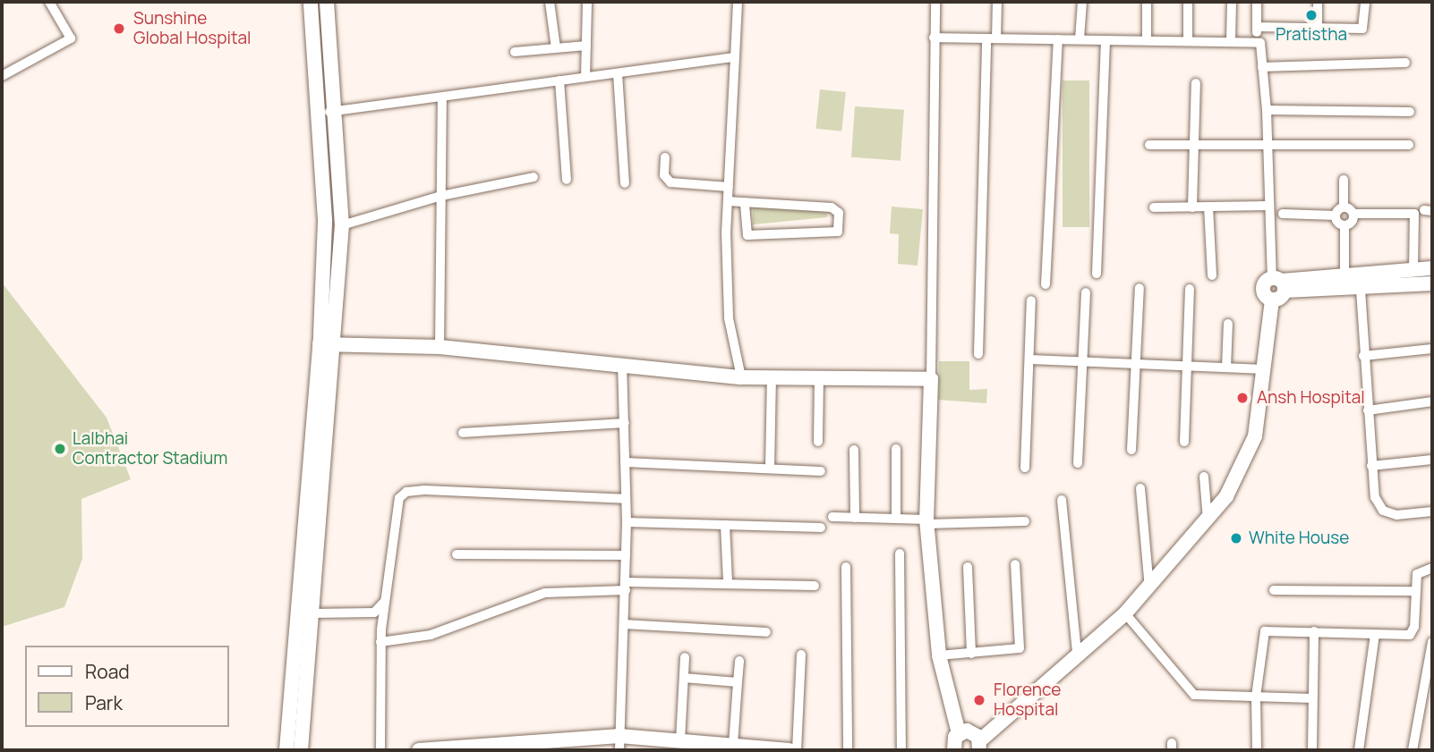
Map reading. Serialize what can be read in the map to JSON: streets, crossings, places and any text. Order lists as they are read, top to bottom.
{
  "places": [
    "Pratistha",
    "Sunshine Global Hospital",
    "Ansh Hospital",
    "Lalbhai Contractor Stadium",
    "White House",
    "Florence Hospital"
  ],
  "legend": ["Road", "Park"]
}
